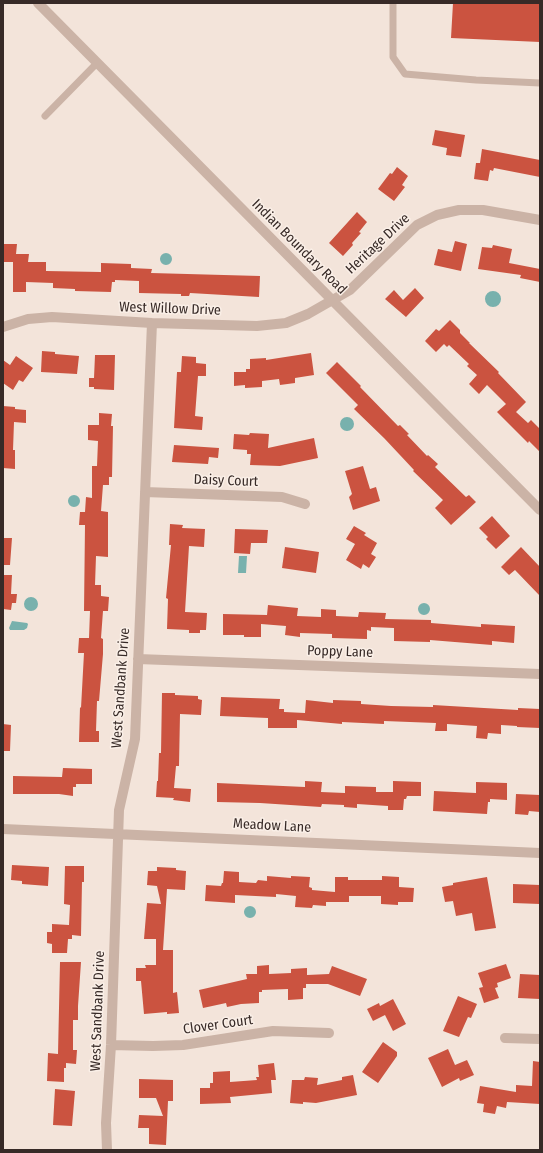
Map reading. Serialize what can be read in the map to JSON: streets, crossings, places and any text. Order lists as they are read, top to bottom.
{
  "streets": {
    "street": [
      "Heritage Drive",
      "Indian Boundary Road",
      "West Willow Drive",
      "Daisy Court",
      "Poppy Lane",
      "West Sandbank Drive",
      "Meadow Lane",
      "Clover Court"
    ]
  },
  "crossings": [
    ["Heritage Drive", "Indian Boundary Road"],
    ["Heritage Drive", "West Willow Drive"],
    ["Indian Boundary Road", "West Willow Drive"],
    ["West Willow Drive", "West Sandbank Drive"],
    ["Daisy Court", "West Sandbank Drive"],
    ["Poppy Lane", "West Sandbank Drive"],
    ["West Sandbank Drive", "Meadow Lane"],
    ["West Sandbank Drive", "Clover Court"]
  ]
}
